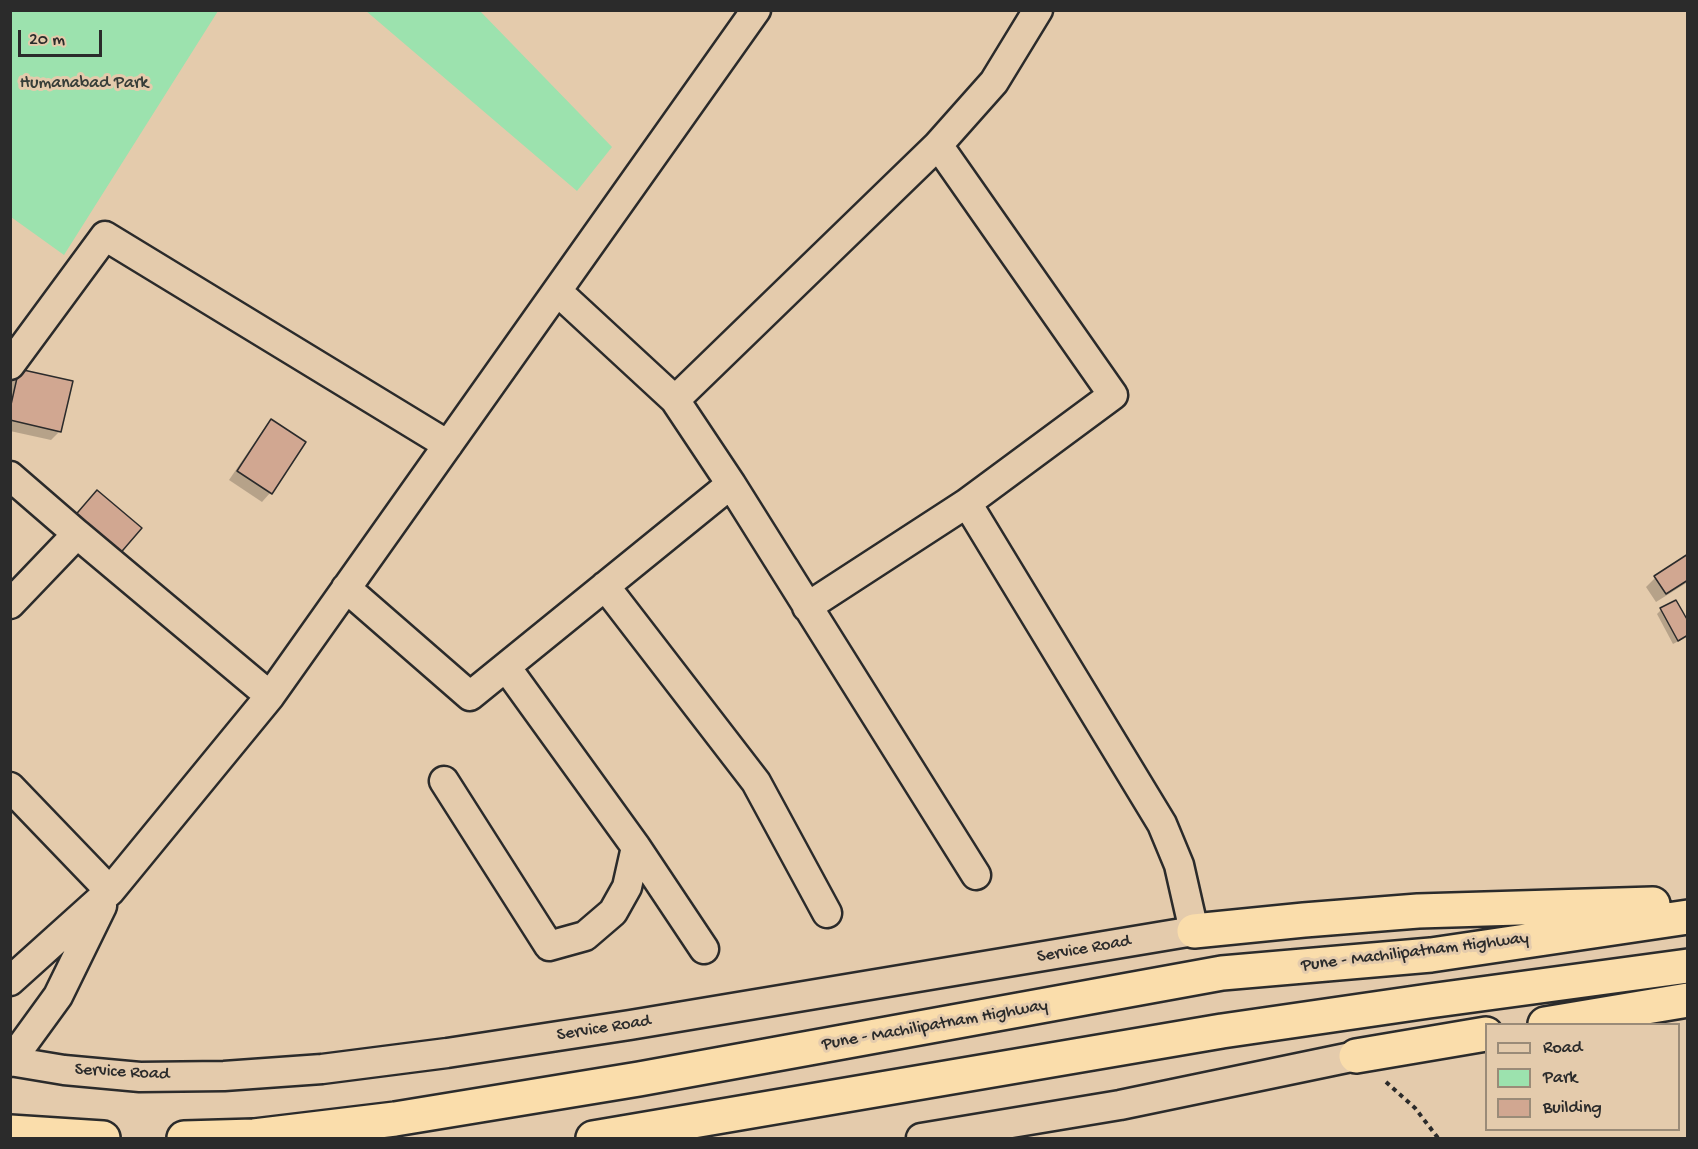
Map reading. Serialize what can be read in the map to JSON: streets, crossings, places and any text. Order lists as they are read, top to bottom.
{
  "streets": {
    "highway": ["Pune - Machilipatnam Highway"],
    "street": ["Service Road"]
  },
  "parks": ["Humanabad Park"],
  "legend": ["Road", "Park", "Building"],
  "scale_bar": "20 m"
}
